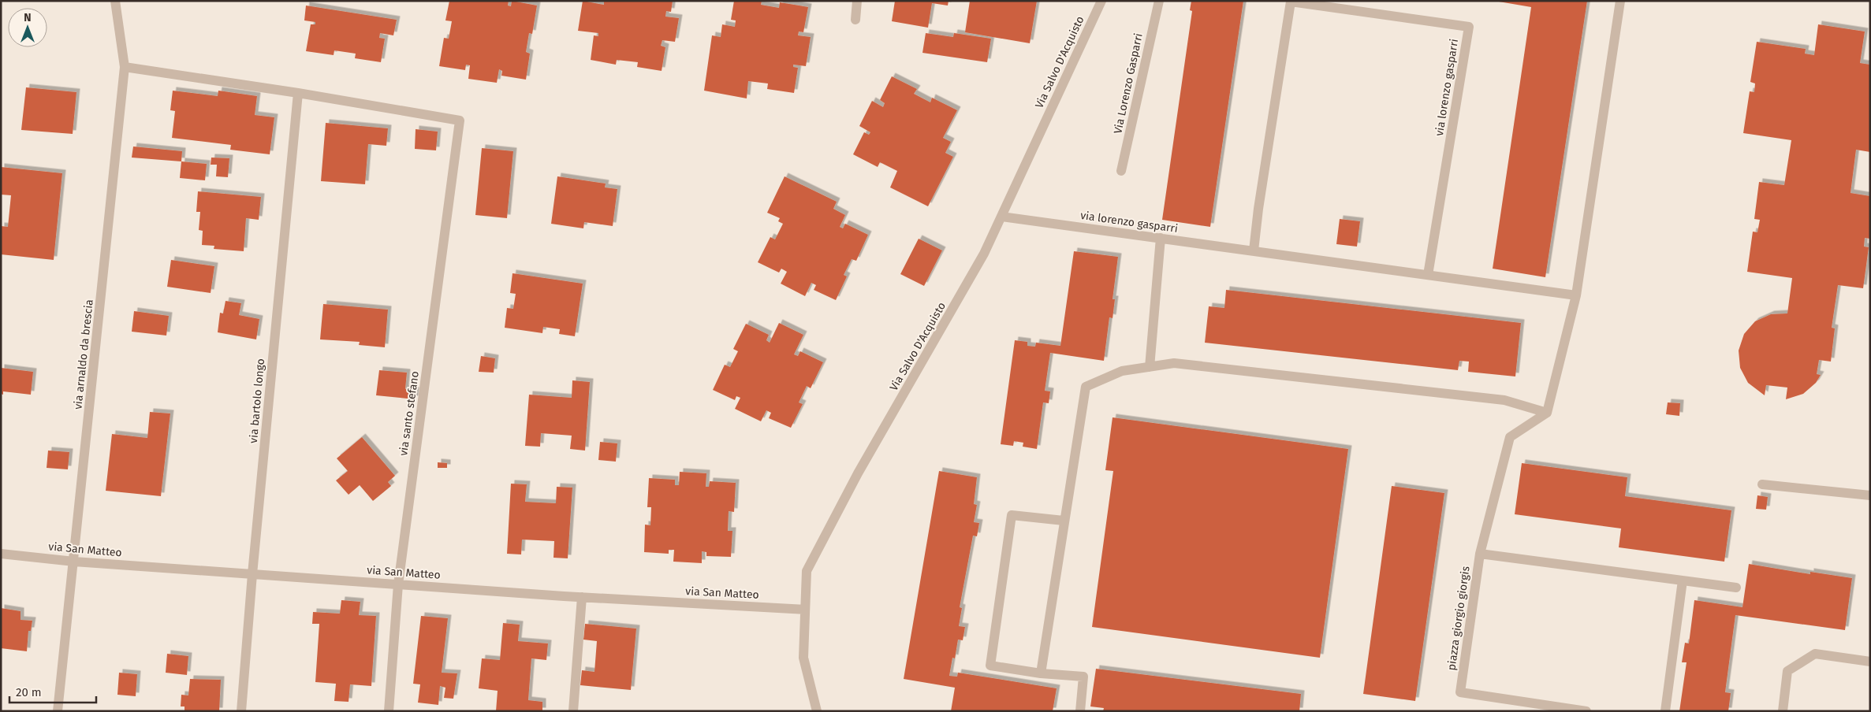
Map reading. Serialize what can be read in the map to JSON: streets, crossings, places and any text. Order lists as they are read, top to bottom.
{
  "streets": {
    "street": [
      "Via Salvo D'Acquisto",
      "Via Lorenzo Gasparri",
      "via lorenzo gasparri",
      "via arnaldo da brescia",
      "via bartolo longo",
      "via santo stefano",
      "via San Matteo",
      "piazza giorgio giorgis"
    ]
  },
  "crossings": [
    ["Via Salvo D'Acquisto", "via lorenzo gasparri"],
    ["Via Salvo D'Acquisto", "via San Matteo"],
    ["Via Lorenzo Gasparri", "via lorenzo gasparri"],
    ["via arnaldo da brescia", "via San Matteo"],
    ["via bartolo longo", "via santo stefano"],
    ["via bartolo longo", "via San Matteo"],
    ["via santo stefano", "via San Matteo"]
  ],
  "scale_bar": "20 m",
  "north": "top"
}
